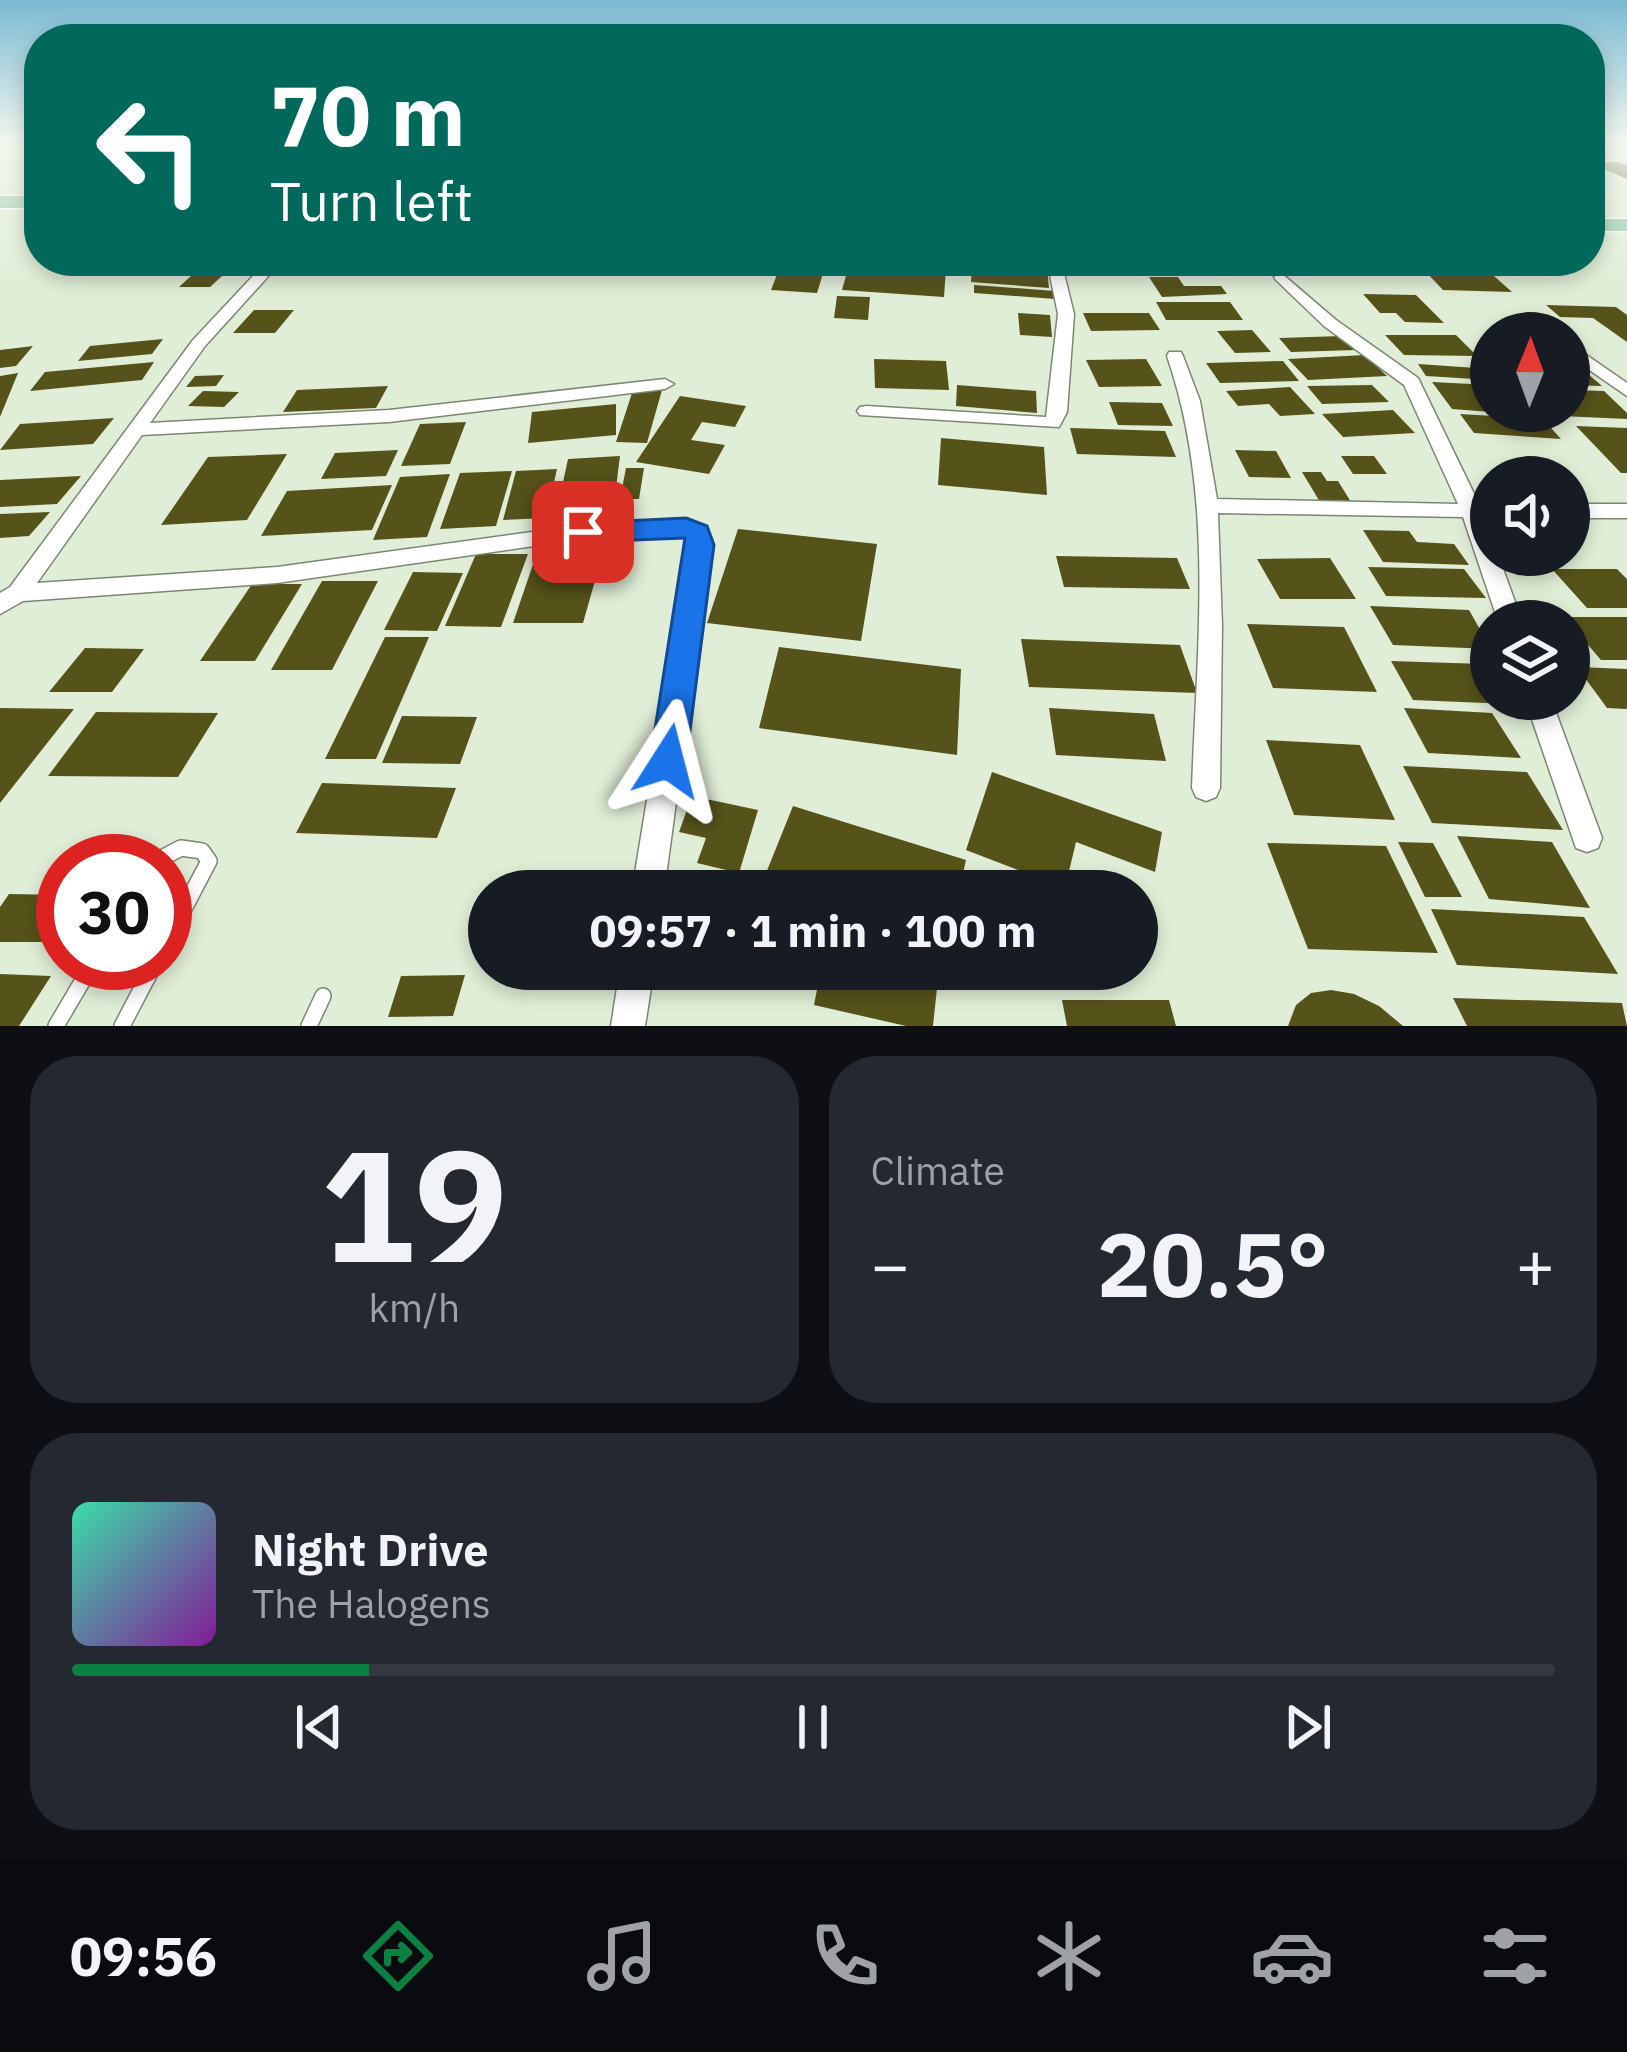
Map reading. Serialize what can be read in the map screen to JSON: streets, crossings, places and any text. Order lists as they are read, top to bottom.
{
  "north": "top",
  "page": {
    "turn": ["70 m", "Turn left"],
    "limit": "30",
    "trip": "09:57 · 1 min · 100 m",
    "tile": [
      ["19", "km/h"],
      "Climate"
    ],
    "heat": ["−", "20.5°", "+"],
    "song": ["Night Drive", "The Halogens"],
    "tabs": "09:56"
  }
}
